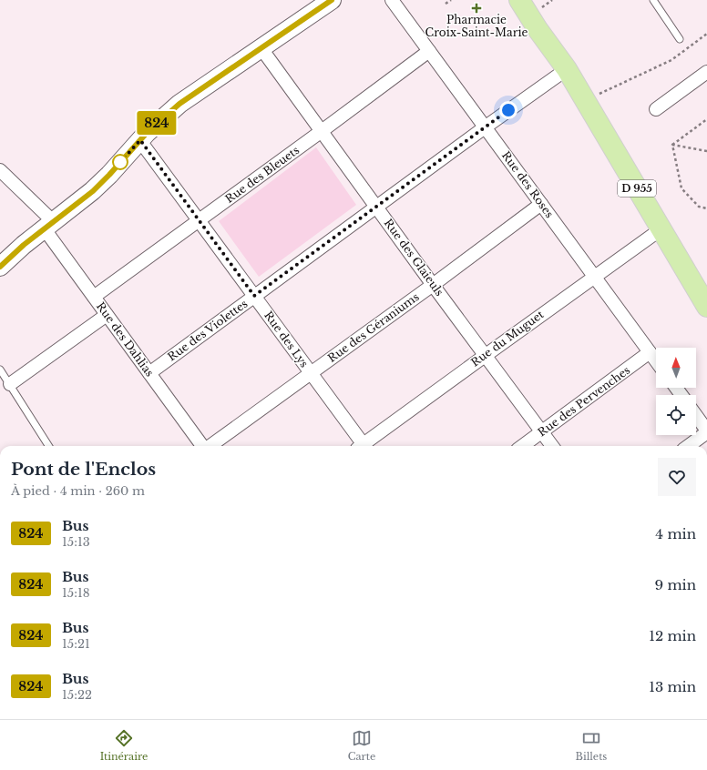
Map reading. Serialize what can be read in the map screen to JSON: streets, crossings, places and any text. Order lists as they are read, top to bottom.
{
  "streets": {
    "main road": ["D 955"],
    "street": [
      "Rue des Bleuets",
      "Rue des Roses",
      "Rue des Glaieuls",
      "Rue des Géraniums",
      "Rue des Violettes",
      "Rue du Muguet",
      "Rue des Dahlias",
      "Rue des Lys",
      "Rue des Pervenches"
    ]
  },
  "crossings": [
    ["Rue des Bleuets", "Rue des Roses"],
    ["Rue des Bleuets", "Rue des Glaieuls"],
    ["Rue des Bleuets", "Rue des Dahlias"],
    ["Rue des Bleuets", "Rue des Lys"],
    ["Rue des Roses", "Rue des Géraniums"],
    ["Rue des Roses", "Rue des Violettes"],
    ["Rue des Roses", "Rue du Muguet"],
    ["Rue des Roses", "Rue des Pervenches"],
    ["D 955", "Rue des Violettes"],
    ["D 955", "Rue du Muguet"],
    ["Rue des Glaieuls", "Rue des Géraniums"],
    ["Rue des Glaieuls", "Rue des Violettes"],
    ["Rue des Glaieuls", "Rue du Muguet"],
    ["Rue des Glaieuls", "Rue des Pervenches"],
    ["Rue des Géraniums", "Rue des Lys"],
    ["Rue des Violettes", "Rue des Dahlias"],
    ["Rue des Violettes", "Rue des Lys"]
  ],
  "places": {
    "health": ["Pharmacie Croix-Saint-Marie"]
  },
  "lines": ["bus line 824"],
  "north": "top",
  "page": {
    "on_map": "824",
    "heading": ["Pont de l'Enclos", "À pied · 4 min · 260 m"],
    "list": [
      {
        "mark": "824",
        "name": "Bus",
        "note": "15:13",
        "value": "4 min"
      },
      {
        "mark": "824",
        "name": "Bus",
        "note": "15:18",
        "value": "9 min"
      },
      {
        "mark": "824",
        "name": "Bus",
        "note": "15:21",
        "value": "12 min"
      },
      {
        "mark": "824",
        "name": "Bus",
        "note": "15:22",
        "value": "13 min"
      }
    ],
    "tabs": ["Itinéraire", "Carte", "Billets"]
  }
}
